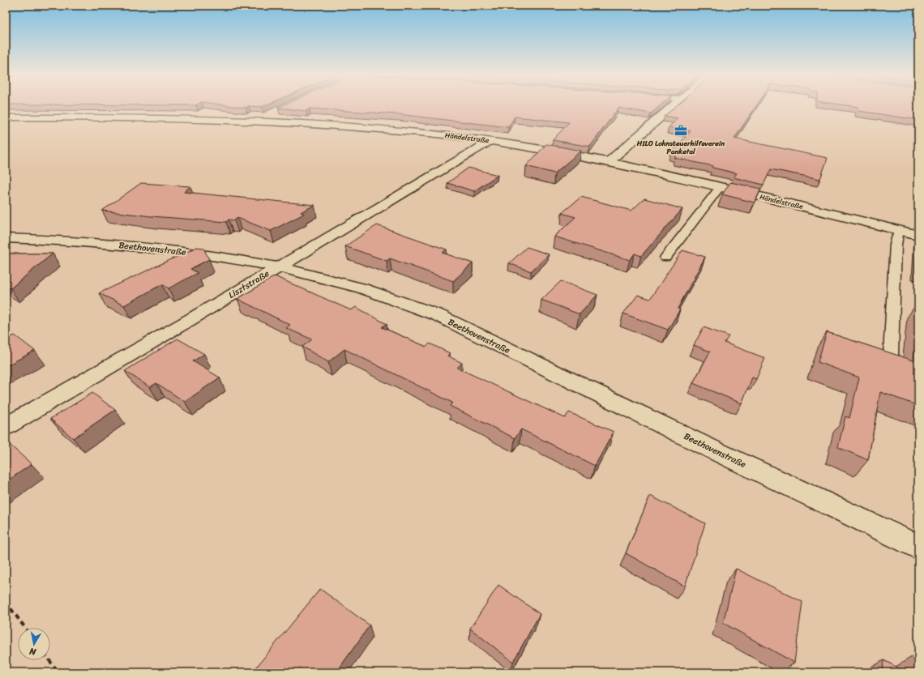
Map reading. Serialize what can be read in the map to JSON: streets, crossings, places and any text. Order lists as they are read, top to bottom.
{
  "streets": {
    "street": ["Händelstraße", "Beethovenstraße", "Lisztstraße"]
  },
  "crossings": [
    ["Händelstraße", "Lisztstraße"],
    ["Beethovenstraße", "Lisztstraße"]
  ],
  "places": {
    "office": ["HILO Lohnsteuerhilfeverein Panketal"]
  },
  "north": "bottom"
}
